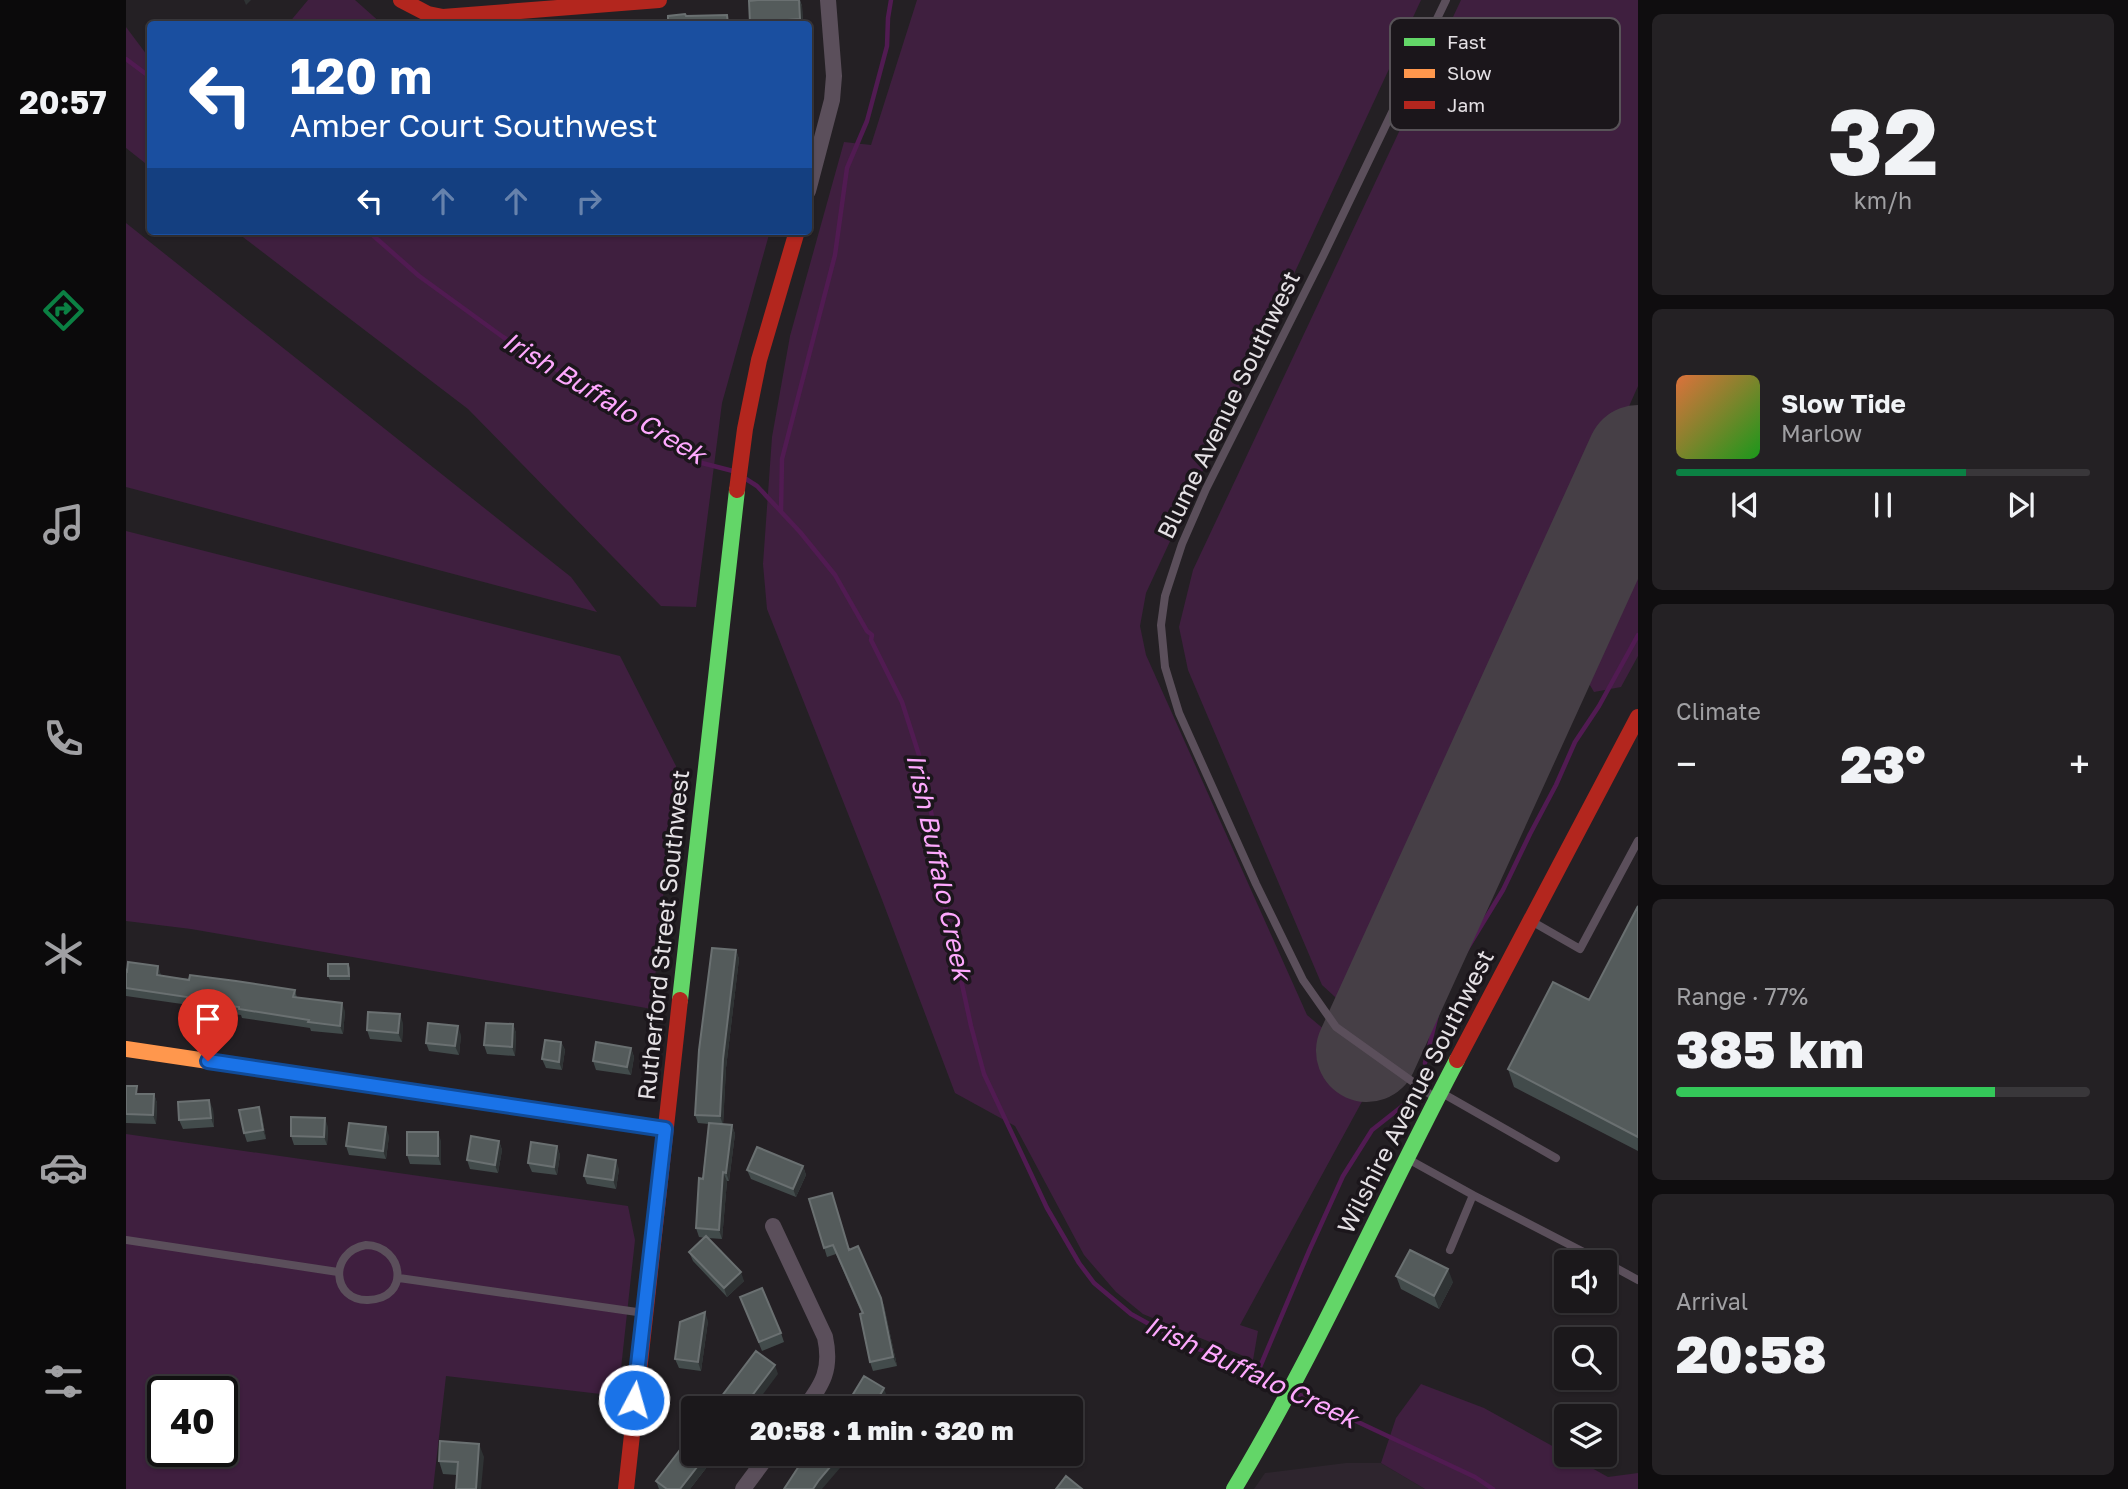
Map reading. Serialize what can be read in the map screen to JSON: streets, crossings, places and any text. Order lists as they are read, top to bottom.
{
  "streets": {
    "street": ["Rutherford Street Southwest", "Wilshire Avenue Southwest"],
    "lane": ["Blume Avenue Southwest"]
  },
  "crossings": [
    ["Blume Avenue Southwest", "Wilshire Avenue Southwest"]
  ],
  "water": ["Irish Buffalo Creek"],
  "legend": ["Fast", "Slow", "Jam"],
  "page": {
    "tabs": "20:57",
    "tile": [
      ["32", "km/h"],
      "Climate",
      ["Range · 77%", "385 km"],
      ["Arrival", "20:58"]
    ],
    "turn": ["120 m", "Amber Court Southwest"],
    "song": ["Slow Tide", "Marlow"],
    "heat": ["−", "23°", "+"],
    "limit": "40",
    "trip": "20:58 · 1 min · 320 m"
  }
}
